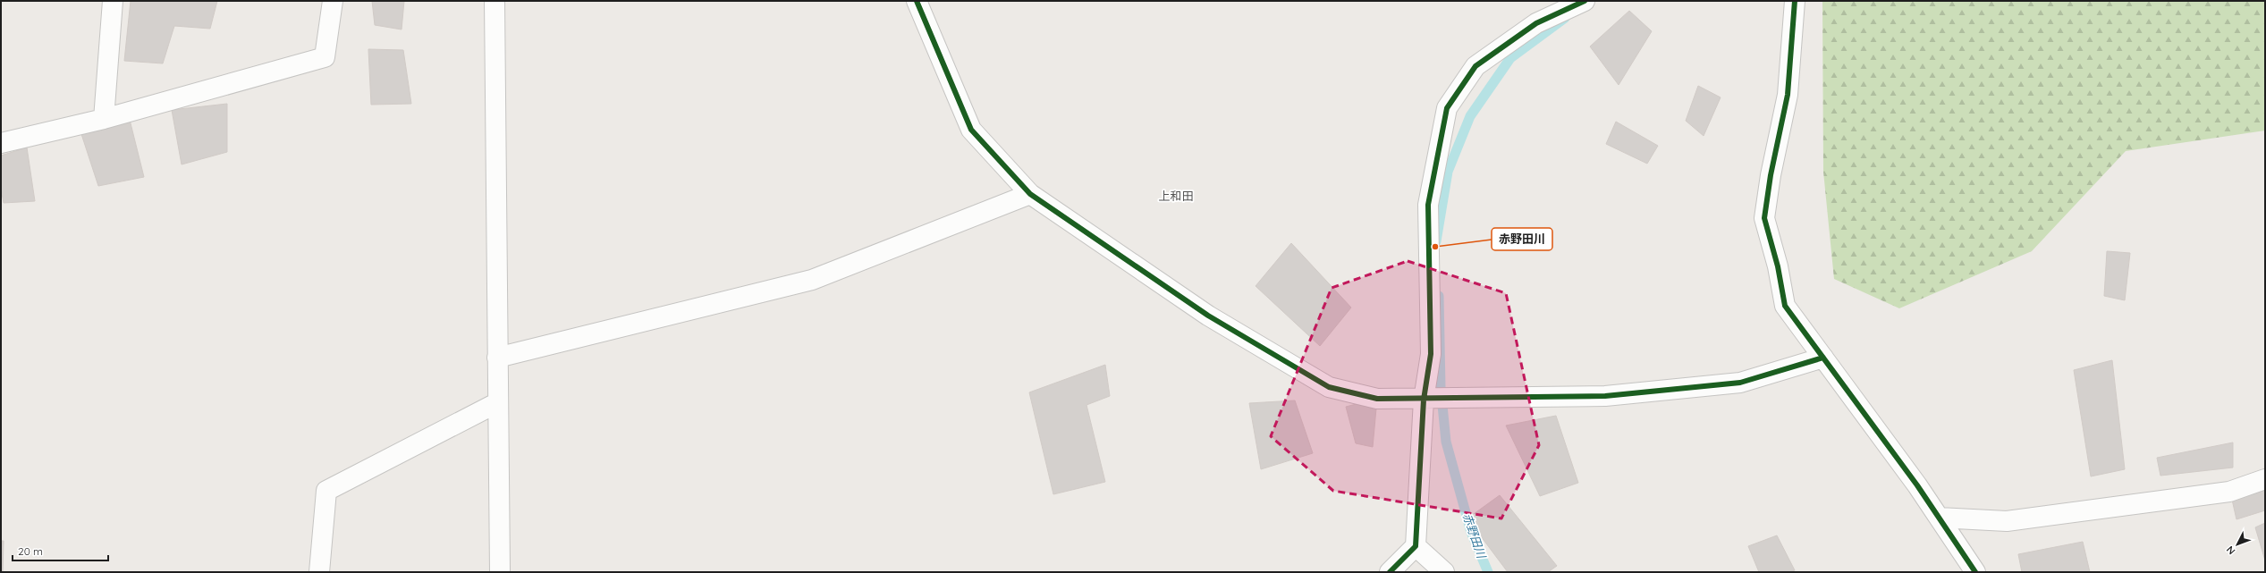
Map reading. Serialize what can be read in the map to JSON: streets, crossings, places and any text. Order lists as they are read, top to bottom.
{
  "districts": ["上和田"],
  "water": ["赤野田川"],
  "places": ["赤野田川"],
  "scale_bar": "20 m",
  "north": "bottom left"
}
